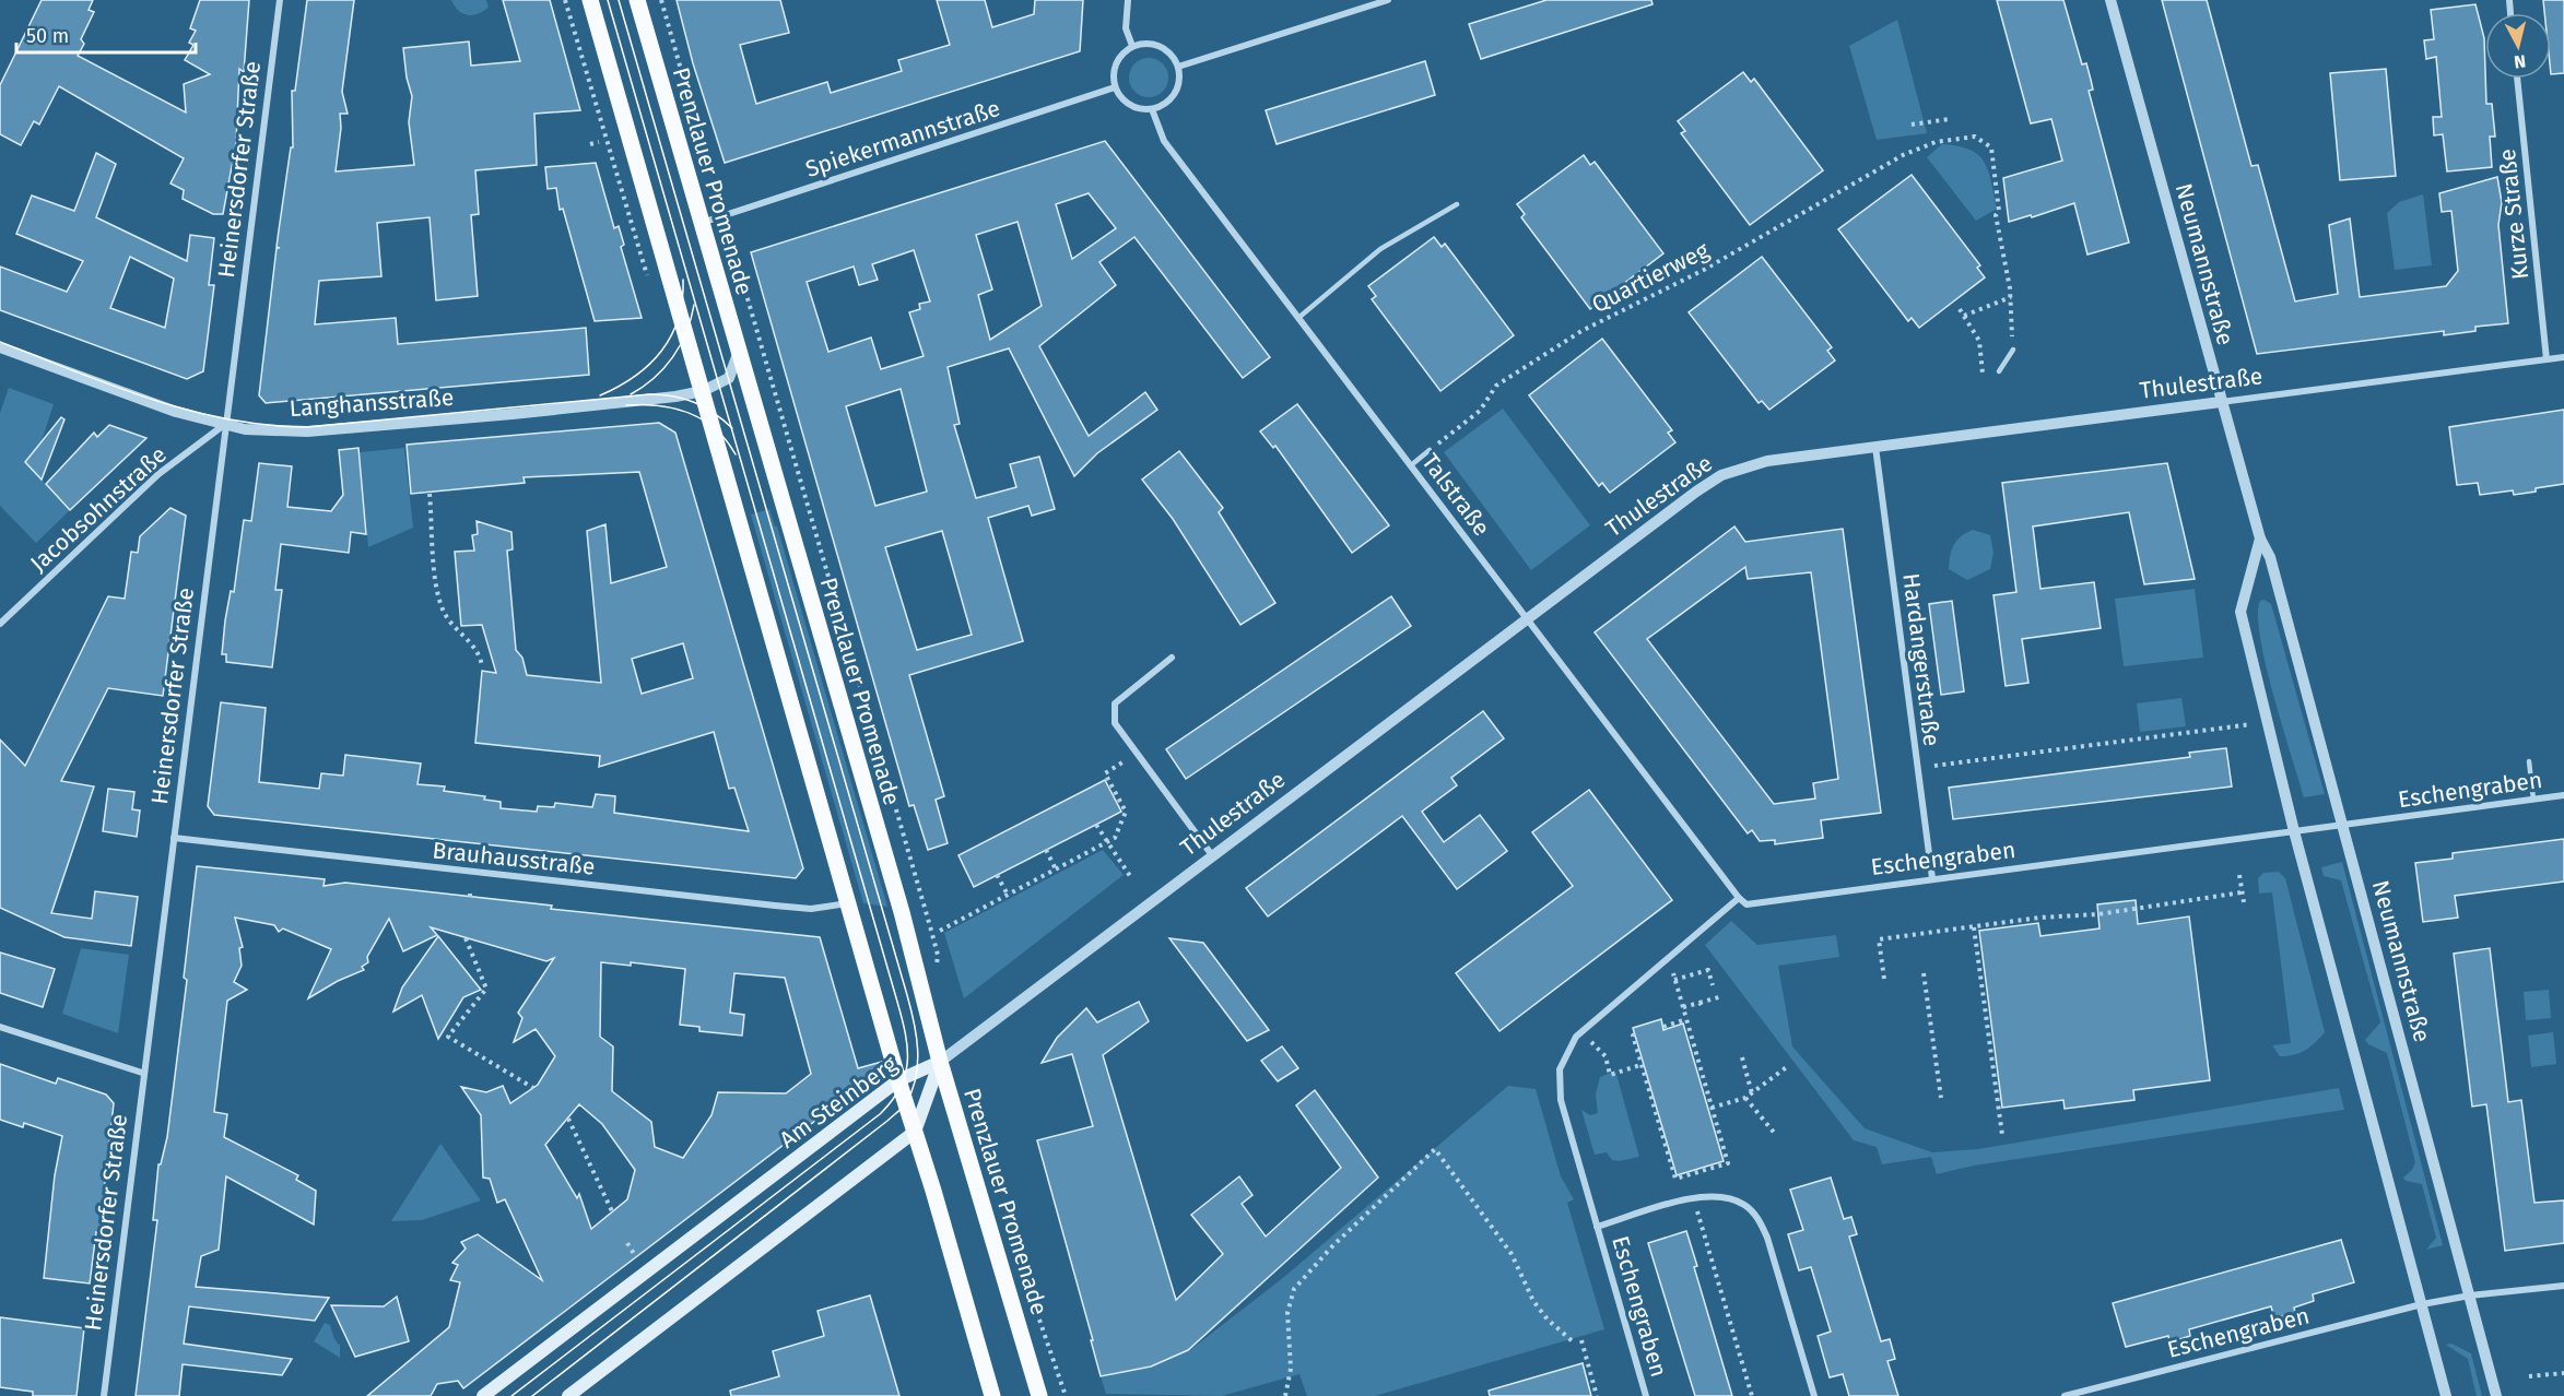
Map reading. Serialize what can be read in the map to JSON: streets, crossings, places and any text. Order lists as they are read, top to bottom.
{
  "streets": {
    "main road": ["Prenzlauer Promenade", "Am Steinberg"],
    "street": [
      "Spiekermannstraße",
      "Heinersdorfer Straße",
      "Kurze Straße",
      "Neumannstraße",
      "Thulestraße",
      "Langhansstraße",
      "Talstraße",
      "Jacobsohnstraße",
      "Hardangerstraße",
      "Eschengraben",
      "Brauhausstraße"
    ],
    "path": ["Quartierweg"]
  },
  "crossings": [
    ["Spiekermannstraße", "Prenzlauer Promenade"],
    ["Spiekermannstraße", "Talstraße"],
    ["Heinersdorfer Straße", "Langhansstraße"],
    ["Heinersdorfer Straße", "Jacobsohnstraße"],
    ["Heinersdorfer Straße", "Brauhausstraße"],
    ["Prenzlauer Promenade", "Thulestraße"],
    ["Prenzlauer Promenade", "Langhansstraße"],
    ["Prenzlauer Promenade", "Am Steinberg"],
    ["Kurze Straße", "Thulestraße"],
    ["Neumannstraße", "Thulestraße"],
    ["Neumannstraße", "Eschengraben"],
    ["Thulestraße", "Talstraße"],
    ["Thulestraße", "Hardangerstraße"],
    ["Thulestraße", "Am Steinberg"],
    ["Langhansstraße", "Jacobsohnstraße"],
    ["Talstraße", "Eschengraben"],
    ["Hardangerstraße", "Eschengraben"]
  ],
  "scale_bar": "50 m",
  "north": "bottom"
}
